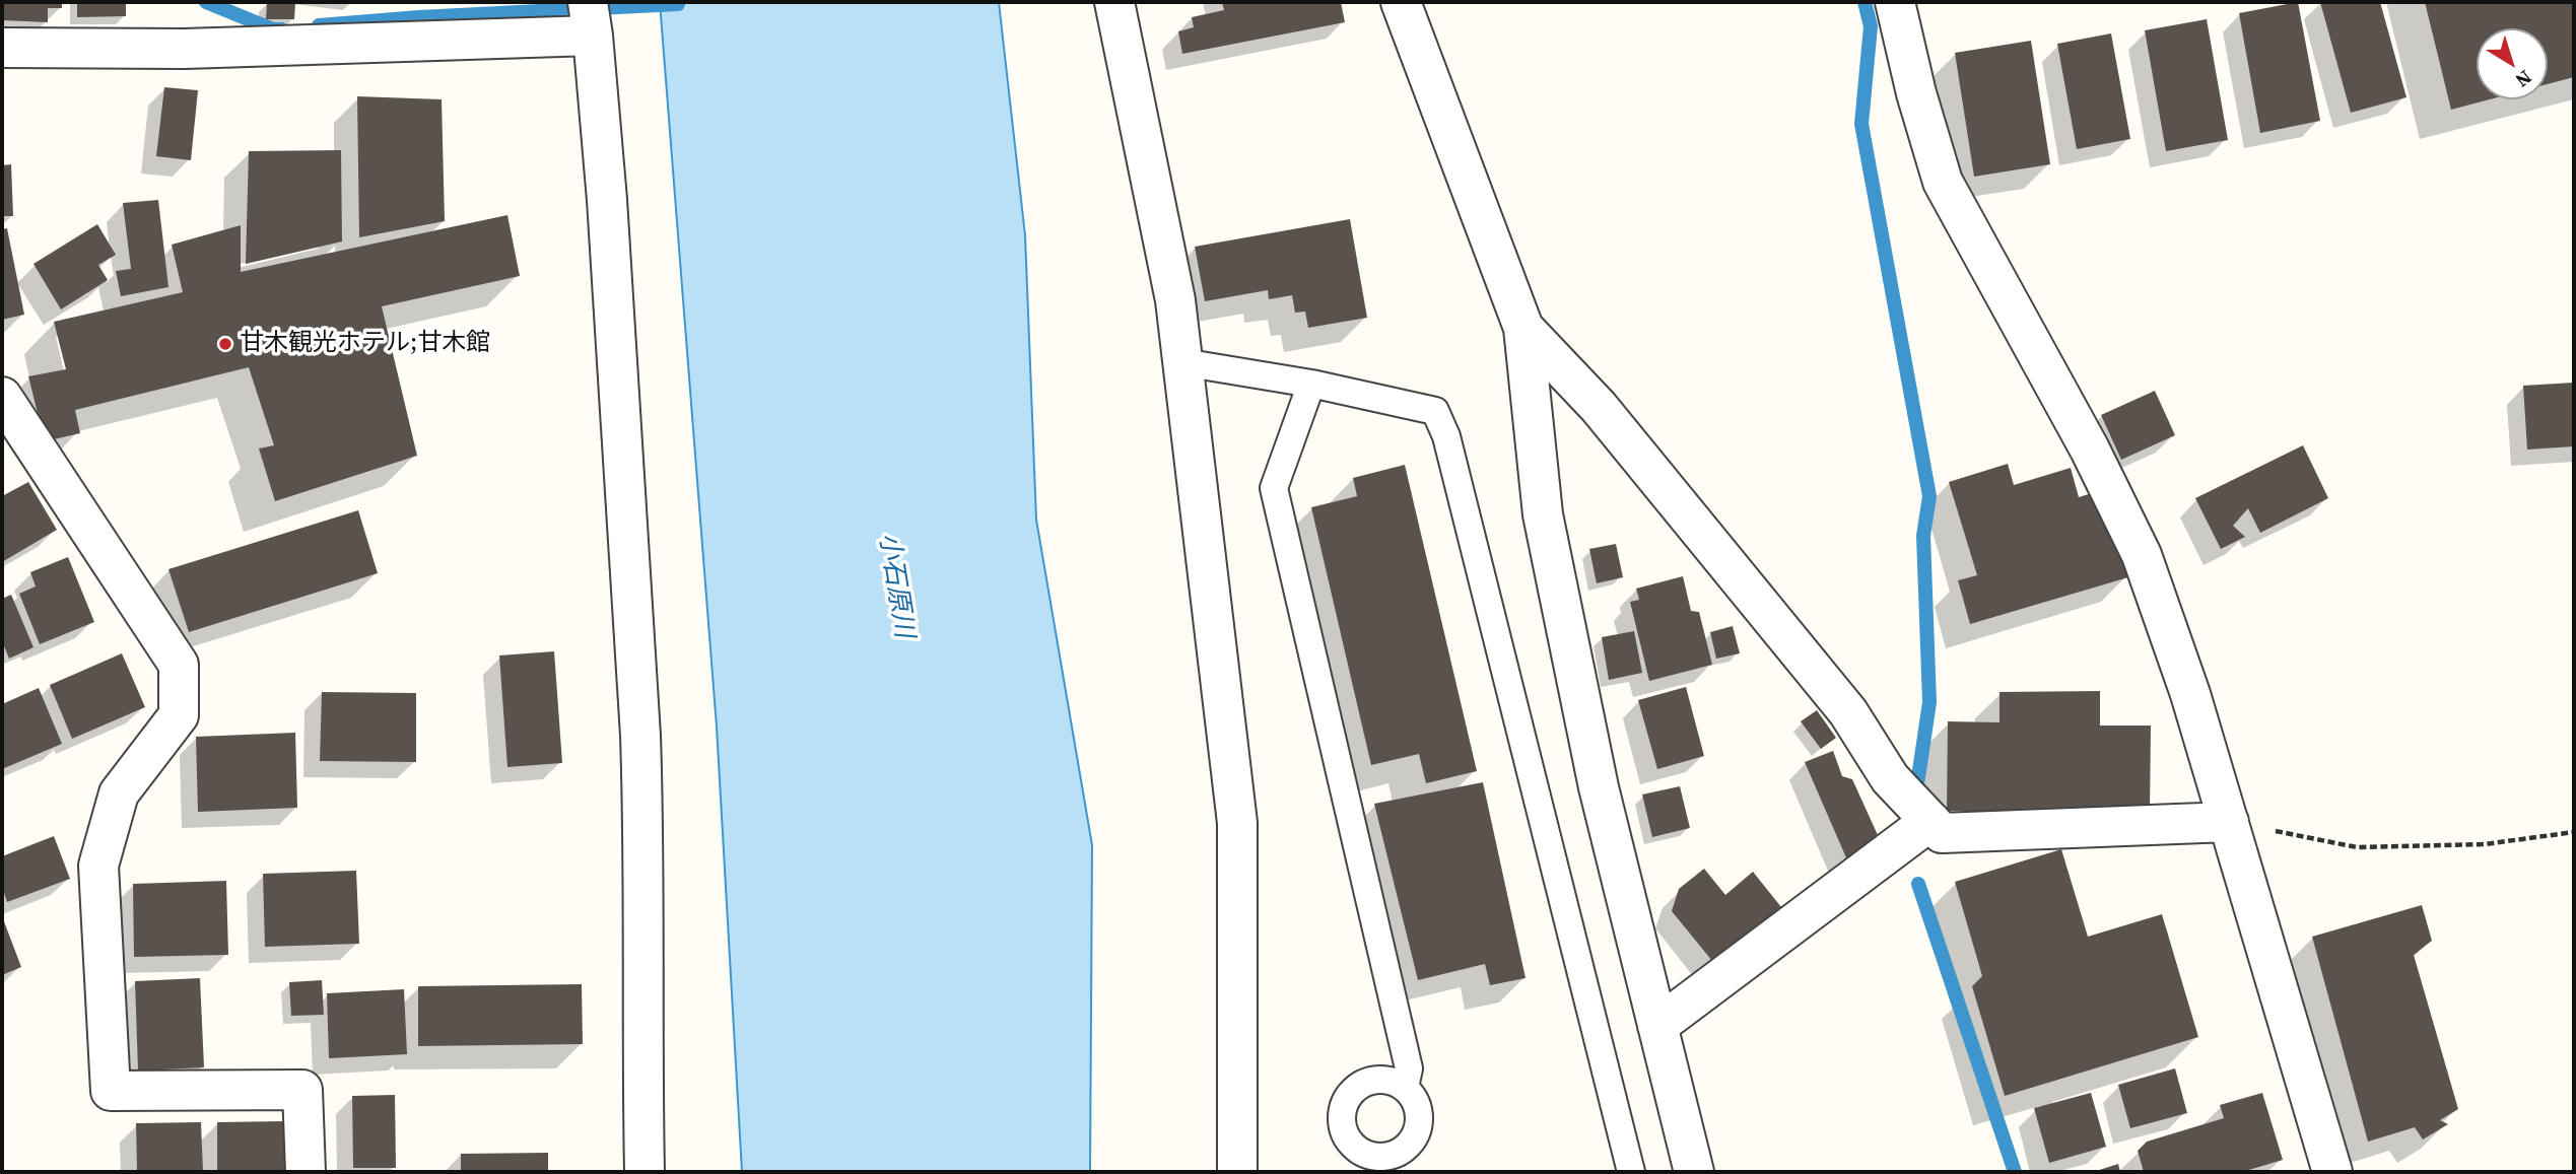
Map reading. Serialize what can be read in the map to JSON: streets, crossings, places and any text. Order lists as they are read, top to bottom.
{
  "water": ["小石原川"],
  "places": ["甘木観光ホテル;甘木館"],
  "north": "bottom right"
}
